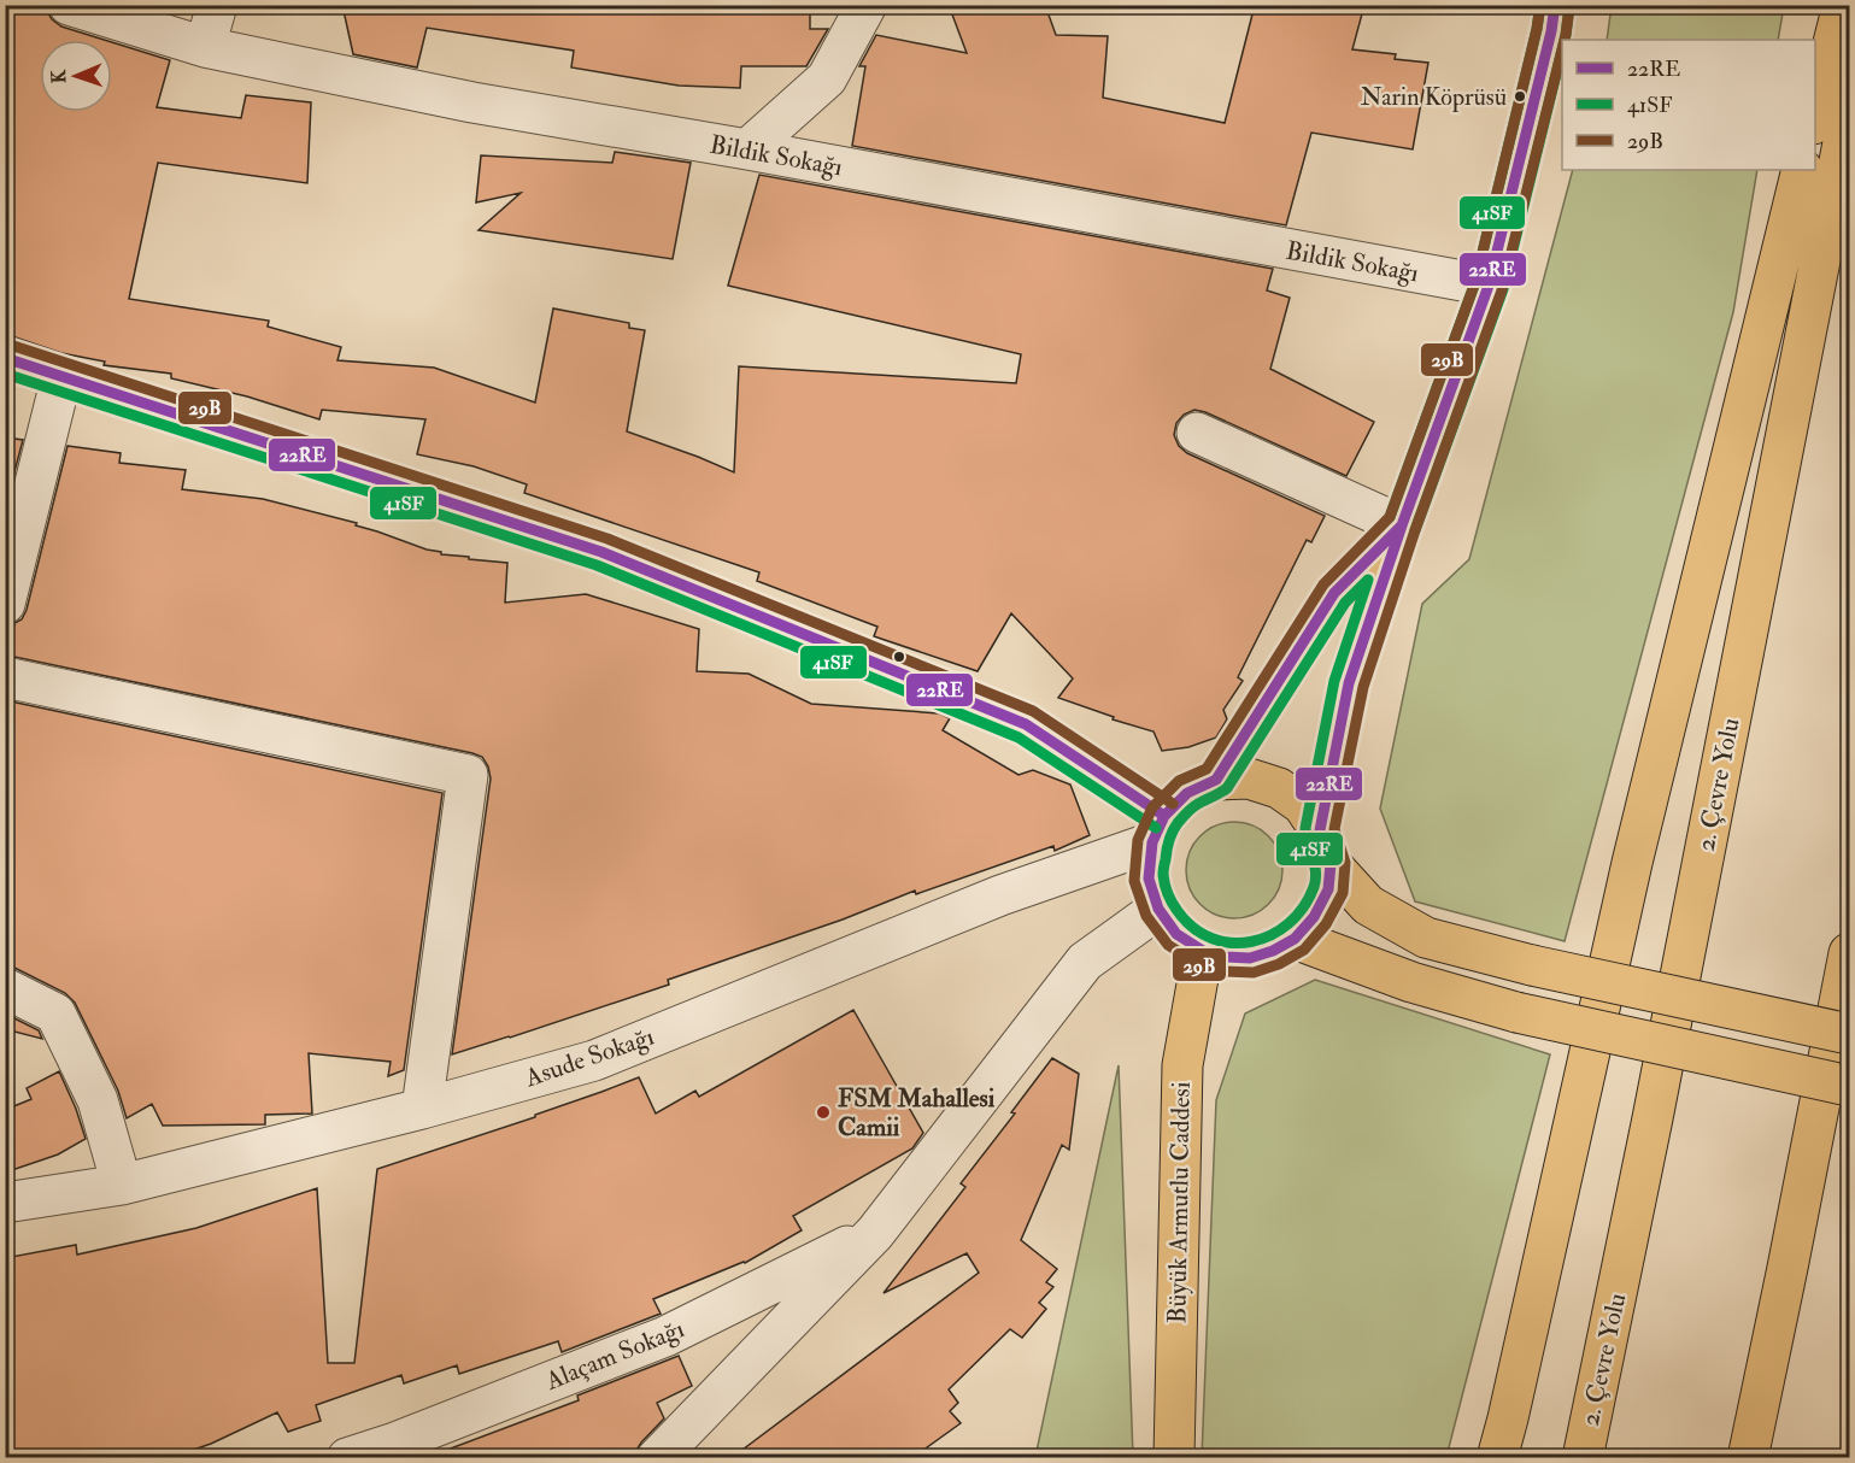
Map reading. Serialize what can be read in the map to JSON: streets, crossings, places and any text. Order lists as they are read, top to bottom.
{
  "streets": {
    "main road": ["2. Çevre Yolu", "Büyük Armutlu Caddesi"],
    "street": ["Bildik Sokağı", "Asude Sokağı", "Alaçam Sokağı"]
  },
  "crossings": [
    ["Asude Sokağı", "Büyük Armutlu Caddesi"]
  ],
  "places": ["Narin Köprüsü", "FSM Mahallesi Camii"],
  "lines": ["transit line 22RE", "transit line 41SF", "transit line 29B"],
  "legend": ["22RE", "41SF", "29B"],
  "north": "left"
}
